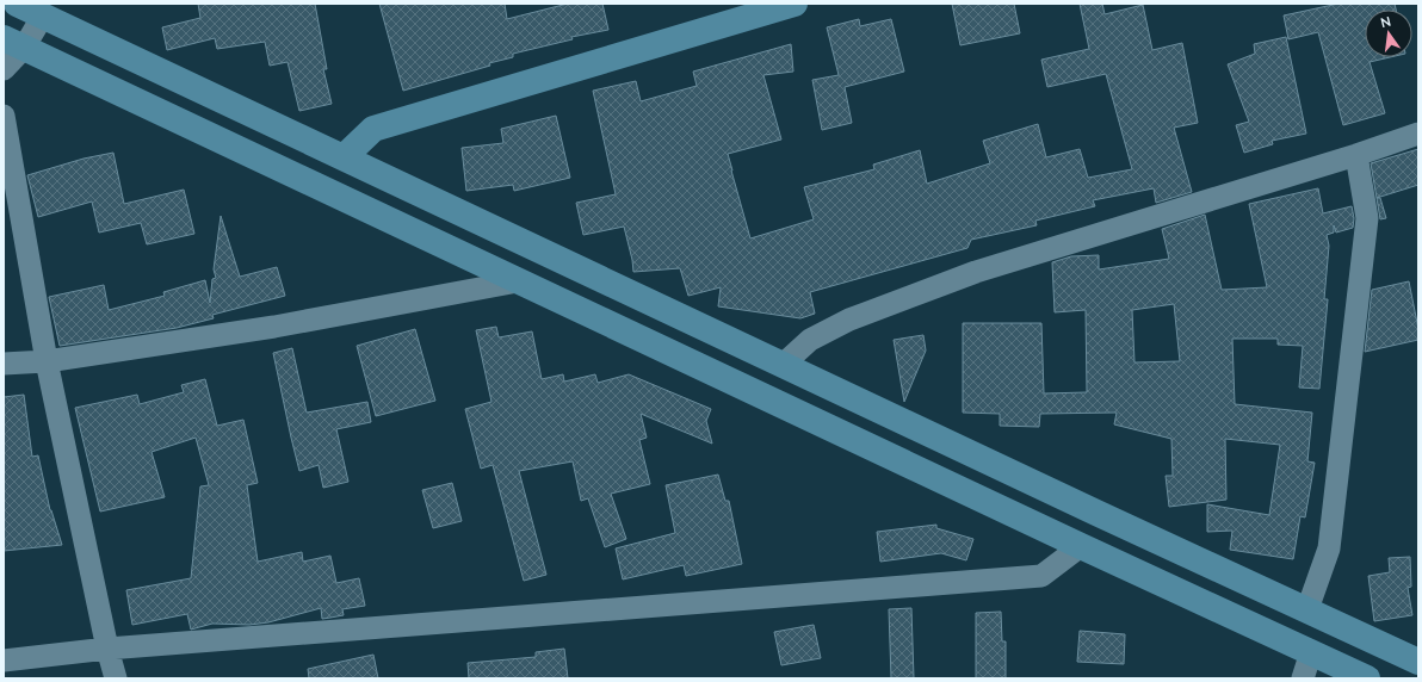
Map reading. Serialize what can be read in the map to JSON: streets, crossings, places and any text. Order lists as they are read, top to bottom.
{
  "north": "top"
}
